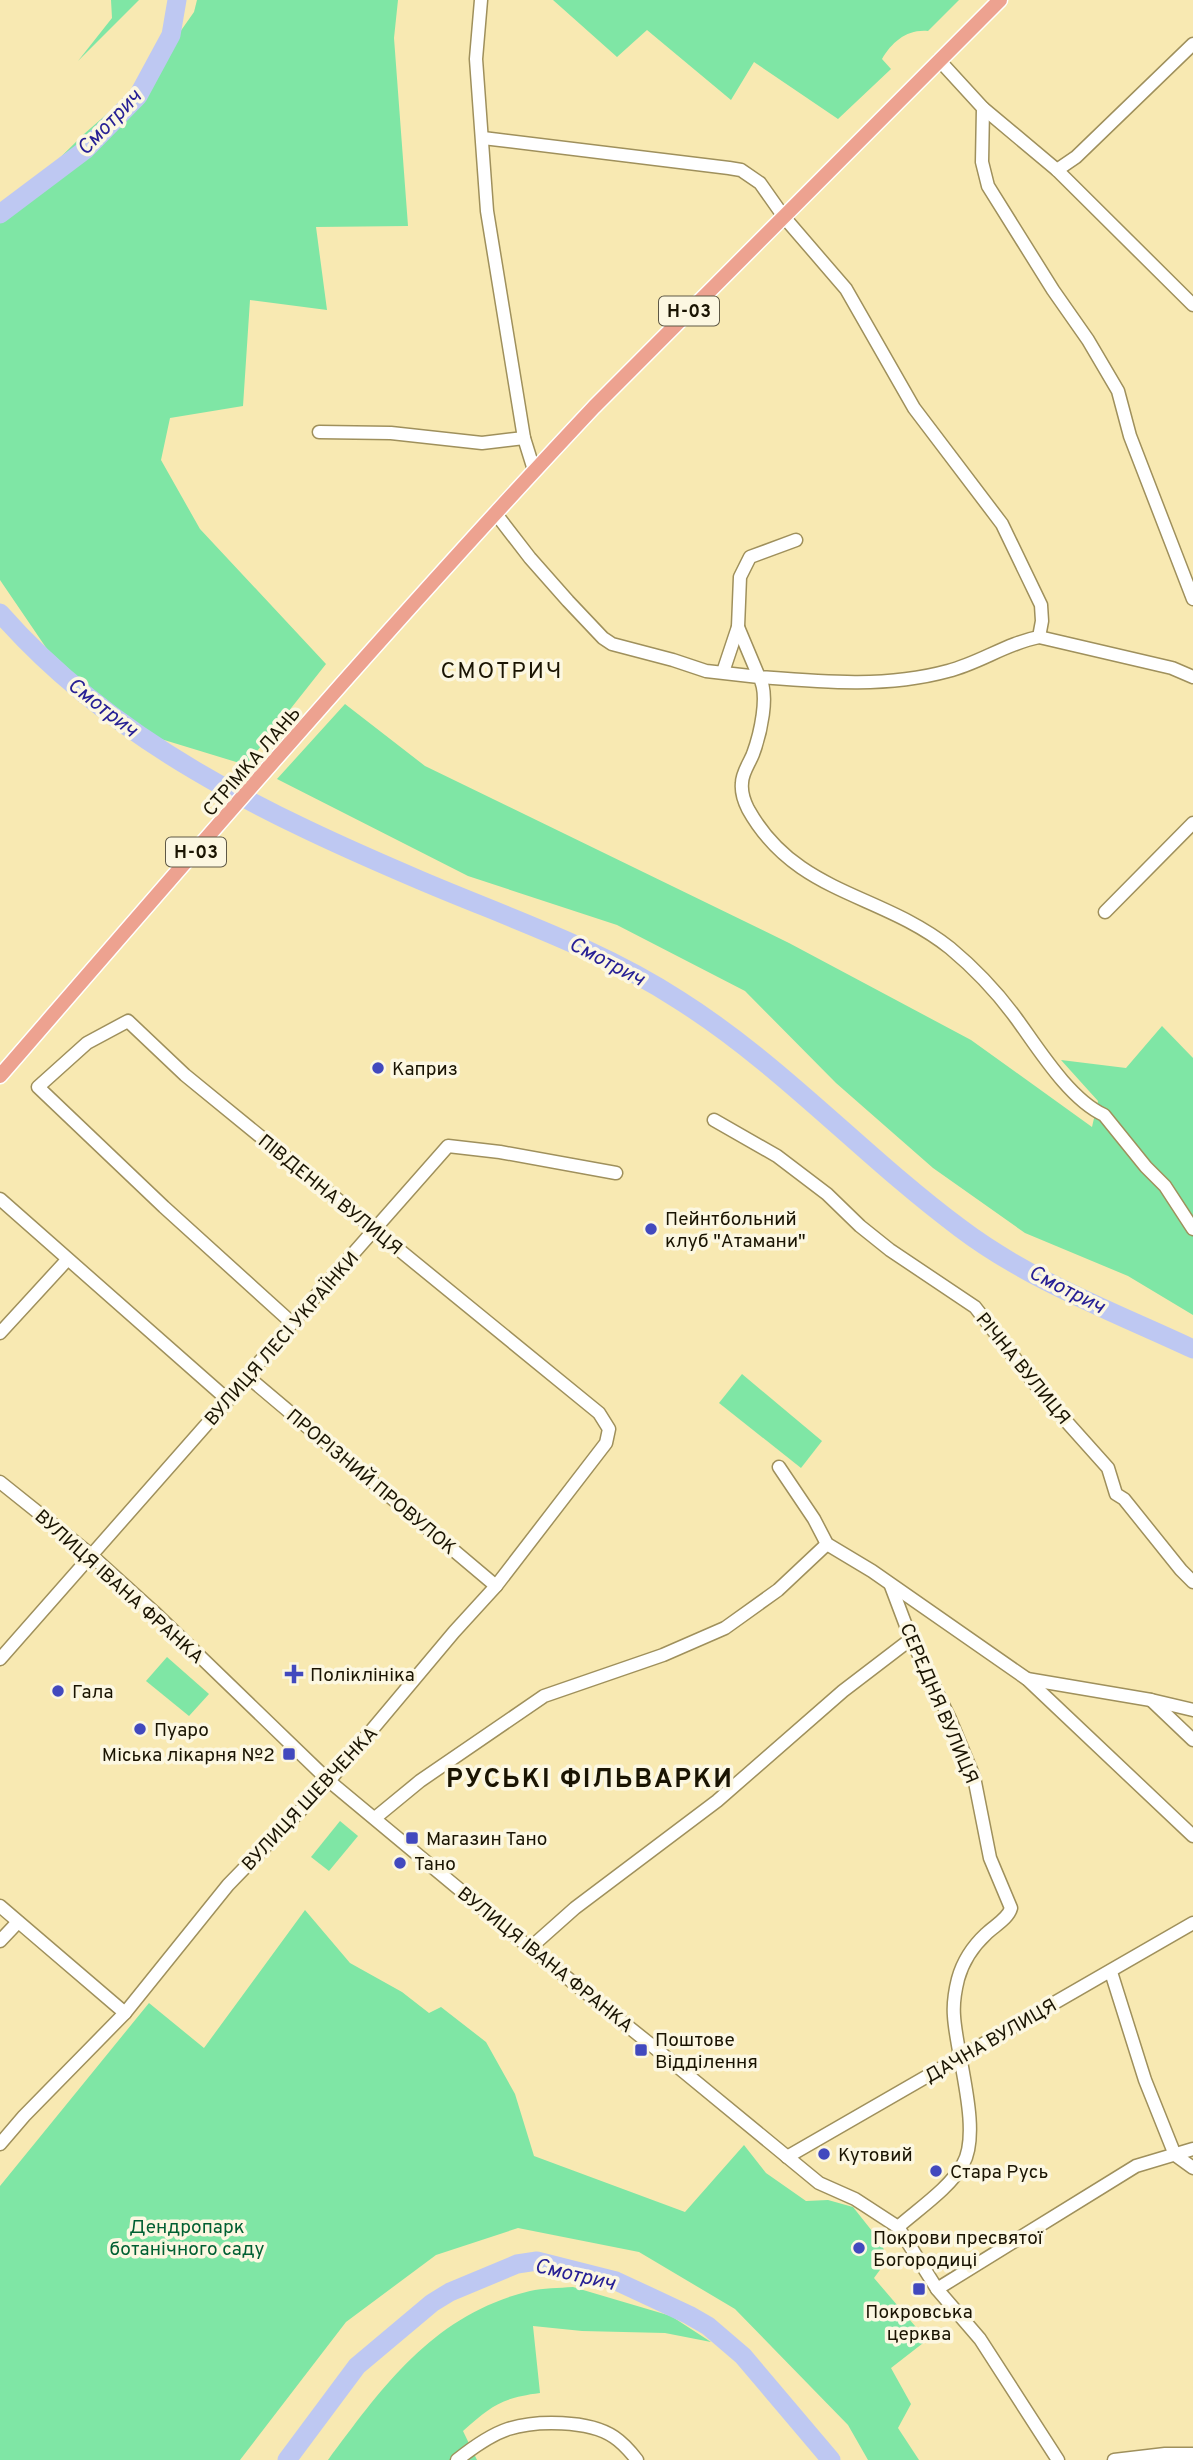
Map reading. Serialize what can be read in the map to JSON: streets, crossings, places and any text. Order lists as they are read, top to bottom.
{
  "streets": {
    "main road": ["Н-03", "СТРІМКА ЛАНЬ"],
    "street": [
      "ПІВДЕННА ВУЛИЦЯ",
      "ВУЛИЦЯ ЛЕСІ УКРАЇНКИ",
      "РІЧНА ВУЛИЦЯ",
      "ПРОРІЗНИЙ ПРОВУЛОК",
      "ВУЛИЦЯ ІВАНА ФРАНКА",
      "СЕРЕДНЯ ВУЛИЦЯ",
      "ВУЛИЦЯ ШЕВЧЕНКА",
      "ДАЧНА ВУЛИЦЯ"
    ]
  },
  "crossings": [
    ["Н-03", "СТРІМКА ЛАНЬ"],
    ["ПІВДЕННА ВУЛИЦЯ", "ВУЛИЦЯ ЛЕСІ УКРАЇНКИ"],
    ["ПІВДЕННА ВУЛИЦЯ", "ВУЛИЦЯ ШЕВЧЕНКА"],
    ["ВУЛИЦЯ ЛЕСІ УКРАЇНКИ", "ПРОРІЗНИЙ ПРОВУЛОК"],
    ["ВУЛИЦЯ ЛЕСІ УКРАЇНКИ", "ВУЛИЦЯ ІВАНА ФРАНКА"],
    ["ПРОРІЗНИЙ ПРОВУЛОК", "ВУЛИЦЯ ШЕВЧЕНКА"],
    ["ВУЛИЦЯ ІВАНА ФРАНКА", "СЕРЕДНЯ ВУЛИЦЯ"],
    ["ВУЛИЦЯ ІВАНА ФРАНКА", "ВУЛИЦЯ ШЕВЧЕНКА"],
    ["ВУЛИЦЯ ІВАНА ФРАНКА", "ДАЧНА ВУЛИЦЯ"],
    ["СЕРЕДНЯ ВУЛИЦЯ", "ДАЧНА ВУЛИЦЯ"]
  ],
  "districts": ["СМОТРИЧ", "РУСЬКІ ФІЛЬВАРКИ"],
  "water": ["Смотрич"],
  "parks": ["Дендропарк ботанічного саду"],
  "places": {
    "other": [
      "Каприз",
      "Пейнтбольний клуб \"Атамани\"",
      "Гала",
      "Пуаро",
      "Тано",
      "Кутовий",
      "Стара Русь",
      "Покрови пресвятої Богородиці"
    ],
    "health": ["Поліклініка"],
    "transit": [
      "Міська лікарня №2",
      "Магазин Тано",
      "Поштове Відділення",
      "Покровська церква"
    ]
  }
}
